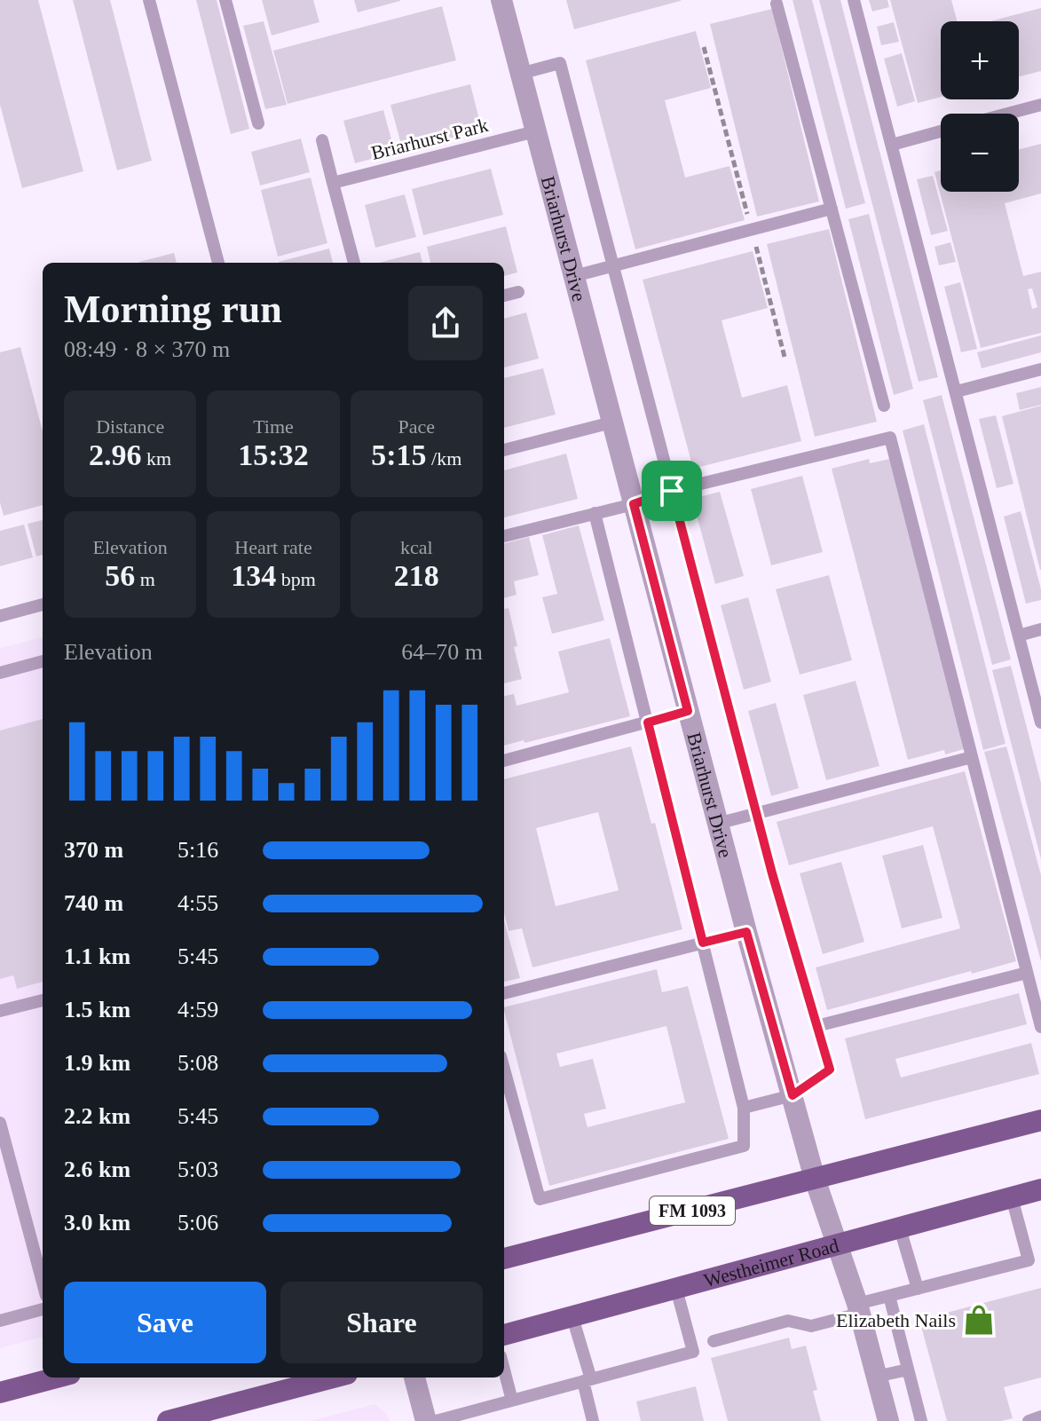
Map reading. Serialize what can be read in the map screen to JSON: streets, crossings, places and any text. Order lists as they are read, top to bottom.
{
  "streets": {
    "main road": ["FM 1093", "Westheimer Road"],
    "street": ["Briarhurst Drive"],
    "lane": ["Briarhurst Park"]
  },
  "crossings": [
    ["Briarhurst Park", "Briarhurst Drive"],
    ["Briarhurst Drive", "FM 1093"],
    ["Briarhurst Drive", "Westheimer Road"]
  ],
  "places": {
    "shop": ["Elizabeth Nails"]
  },
  "page": {
    "map_buttons": ["+", "−"],
    "heading": ["Morning run", "08:49 · 8 × 370 m"],
    "stats": [
      ["Distance", "2.96 km"],
      ["Time", "15:32"],
      ["Pace", "5:15 /km"],
      ["Elevation", "56 m"],
      ["Heart rate", "134 bpm"],
      ["kcal", "218"]
    ],
    "chart": ["Elevation", "64–70 m"],
    "list": [
      {
        "name": "370 m",
        "note": "5:16"
      },
      {
        "name": "740 m",
        "note": "4:55"
      },
      {
        "name": "1.1 km",
        "note": "5:45"
      },
      {
        "name": "1.5 km",
        "note": "4:59"
      },
      {
        "name": "1.9 km",
        "note": "5:08"
      },
      {
        "name": "2.2 km",
        "note": "5:45"
      },
      {
        "name": "2.6 km",
        "note": "5:03"
      },
      {
        "name": "3.0 km",
        "note": "5:06"
      }
    ],
    "buttons": ["Save", "Share"]
  }
}
